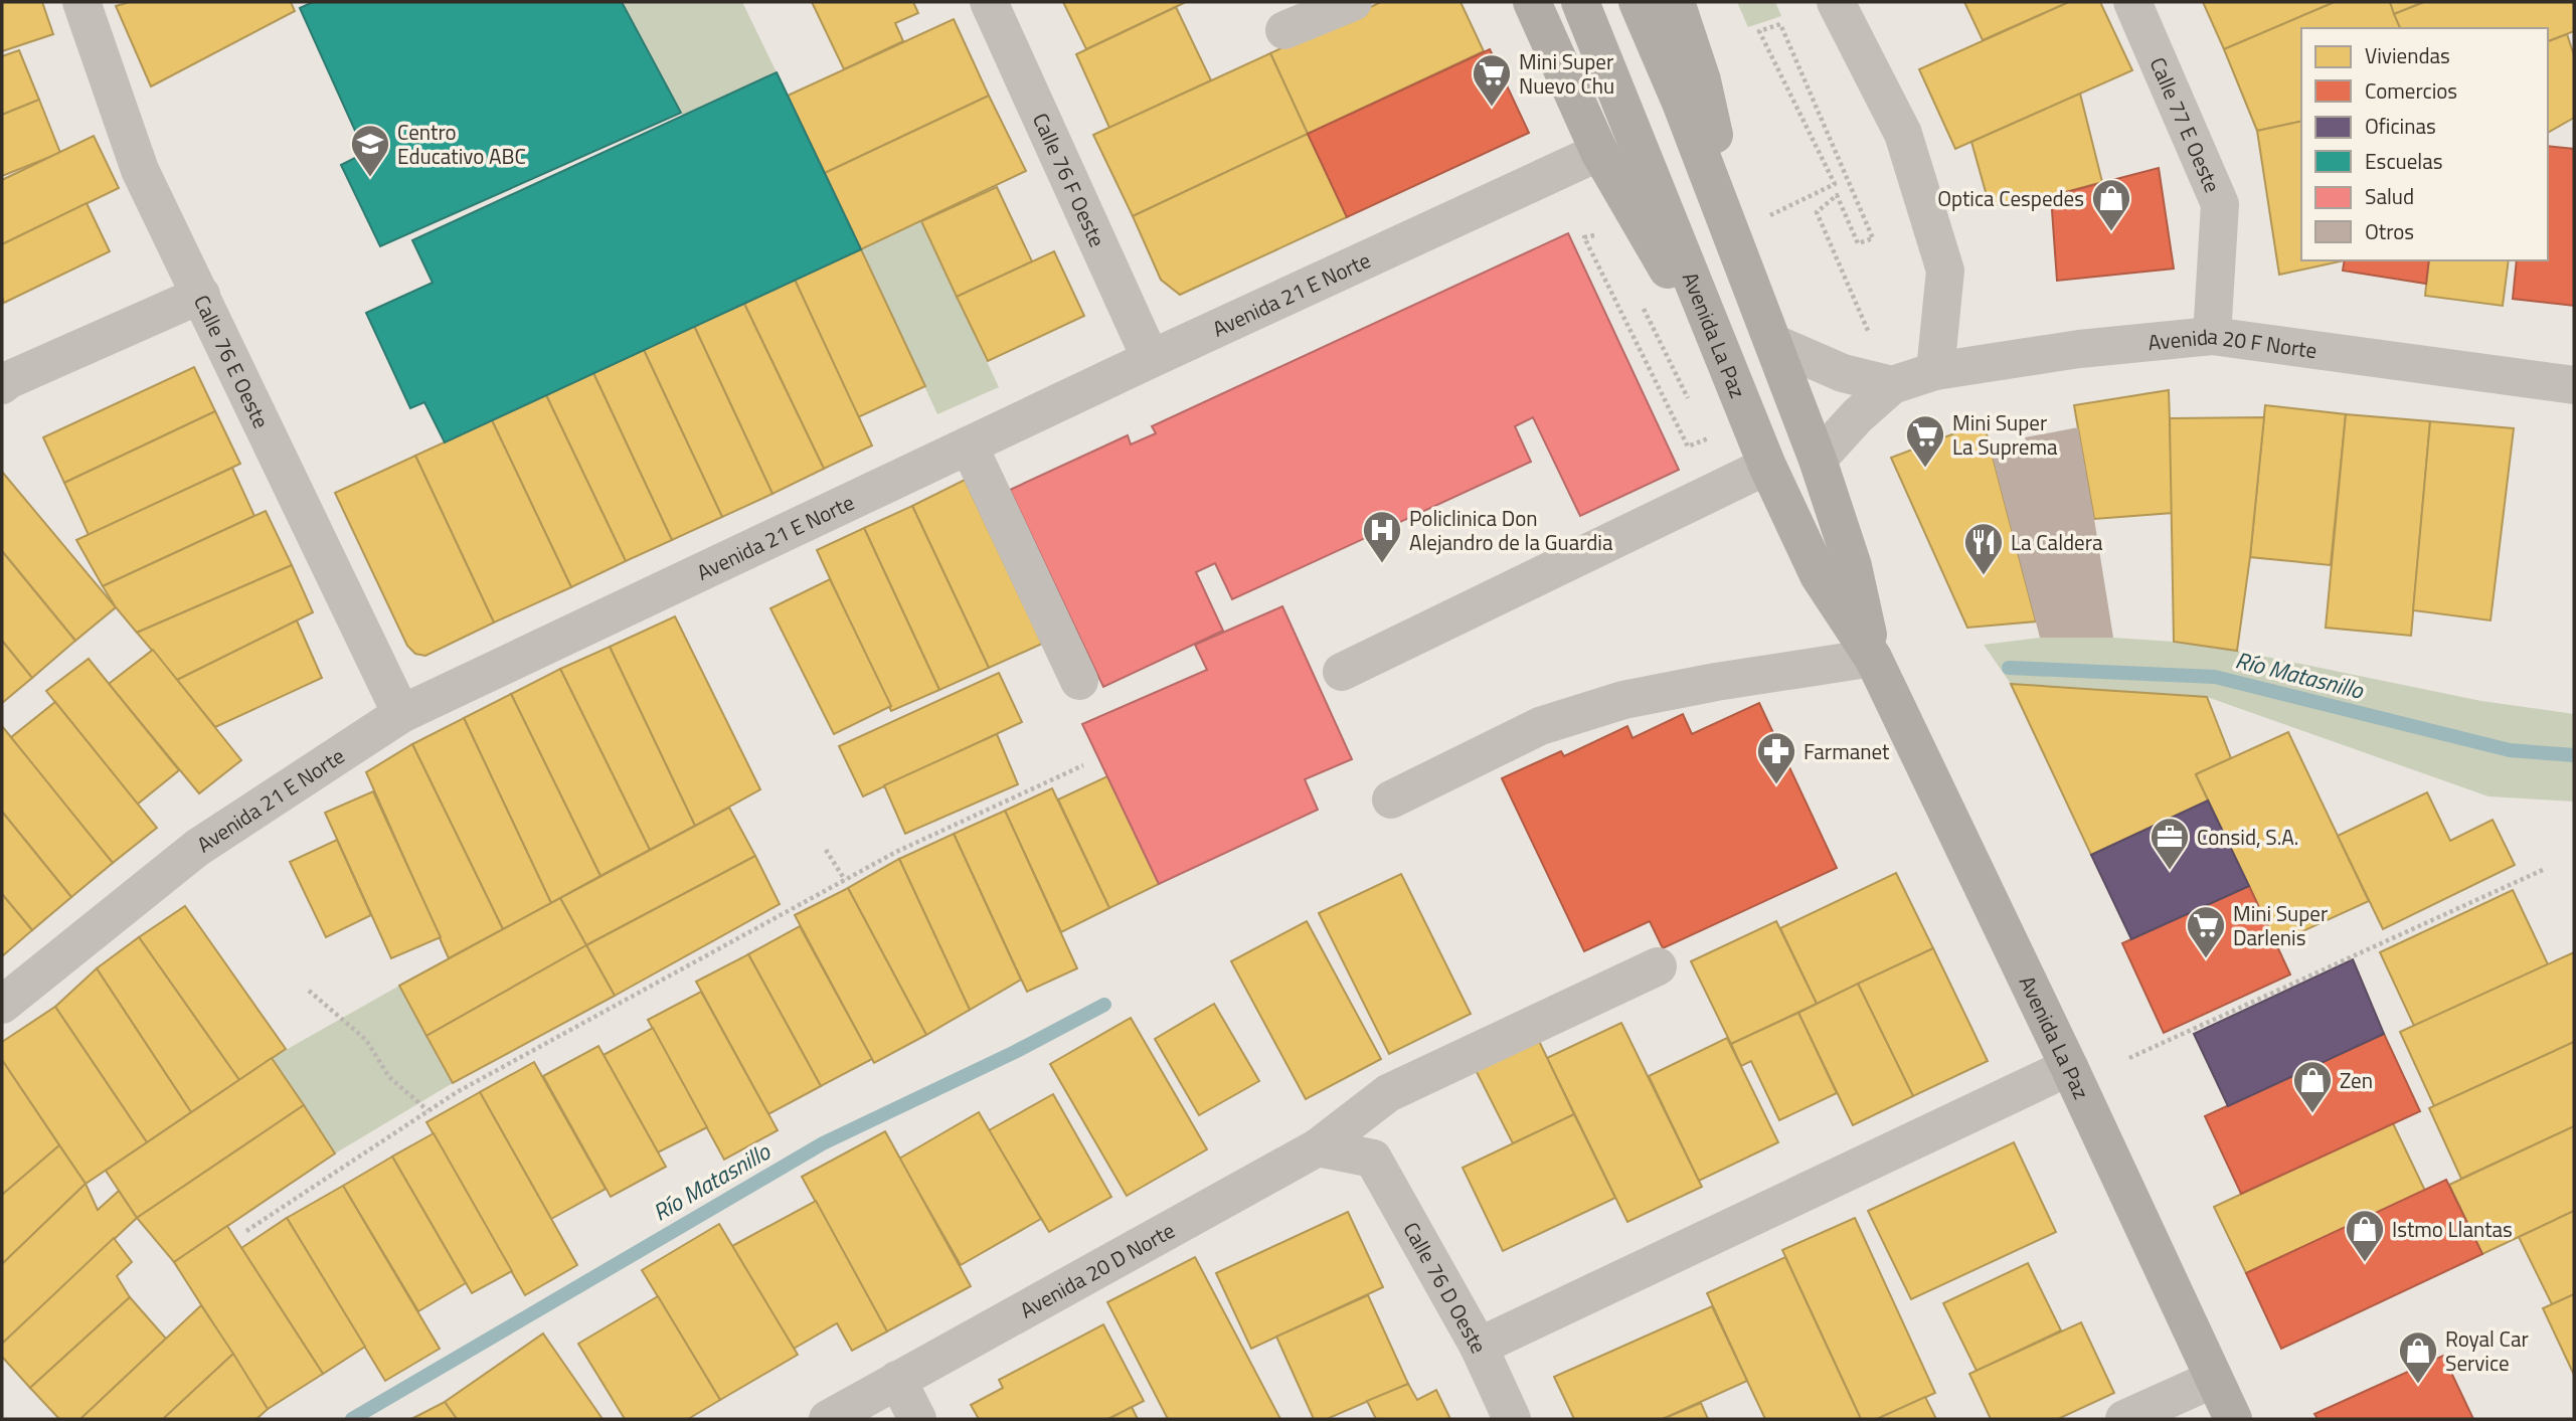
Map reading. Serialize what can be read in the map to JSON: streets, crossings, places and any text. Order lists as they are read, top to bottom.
{
  "streets": {
    "main road": ["Avenida La Paz"],
    "street": [
      "Calle 77 E Oeste",
      "Calle 76 F Oeste",
      "Avenida 21 E Norte",
      "Avenida 20 F Norte",
      "Calle 76 E Oeste",
      "Avenida 20 D Norte",
      "Calle 76 D Oeste"
    ]
  },
  "crossings": [
    ["Calle 77 E Oeste", "Avenida 20 F Norte"],
    ["Calle 76 F Oeste", "Avenida 21 E Norte"],
    ["Avenida 21 E Norte", "Calle 76 E Oeste"],
    ["Avenida La Paz", "Avenida 20 F Norte"],
    ["Avenida 20 D Norte", "Calle 76 D Oeste"]
  ],
  "water": ["Río Matasnillo"],
  "places": {
    "supermarket": ["Mini Super Nuevo Chu", "Mini Super La Suprema", "Mini Super Darlenis"],
    "school or university": ["Centro Educativo ABC"],
    "shop": [
      "Optica Cespedes",
      "Zen",
      "Istmo Llantas",
      "Royal Car Service"
    ],
    "hospital": ["Policlinica Don Alejandro de la Guardia"],
    "restaurant": ["La Caldera"],
    "pharmacy": ["Farmanet"],
    "office": ["Consid, S.A."]
  },
  "legend": [
    "Viviendas",
    "Comercios",
    "Oficinas",
    "Escuelas",
    "Salud",
    "Otros"
  ]
}
